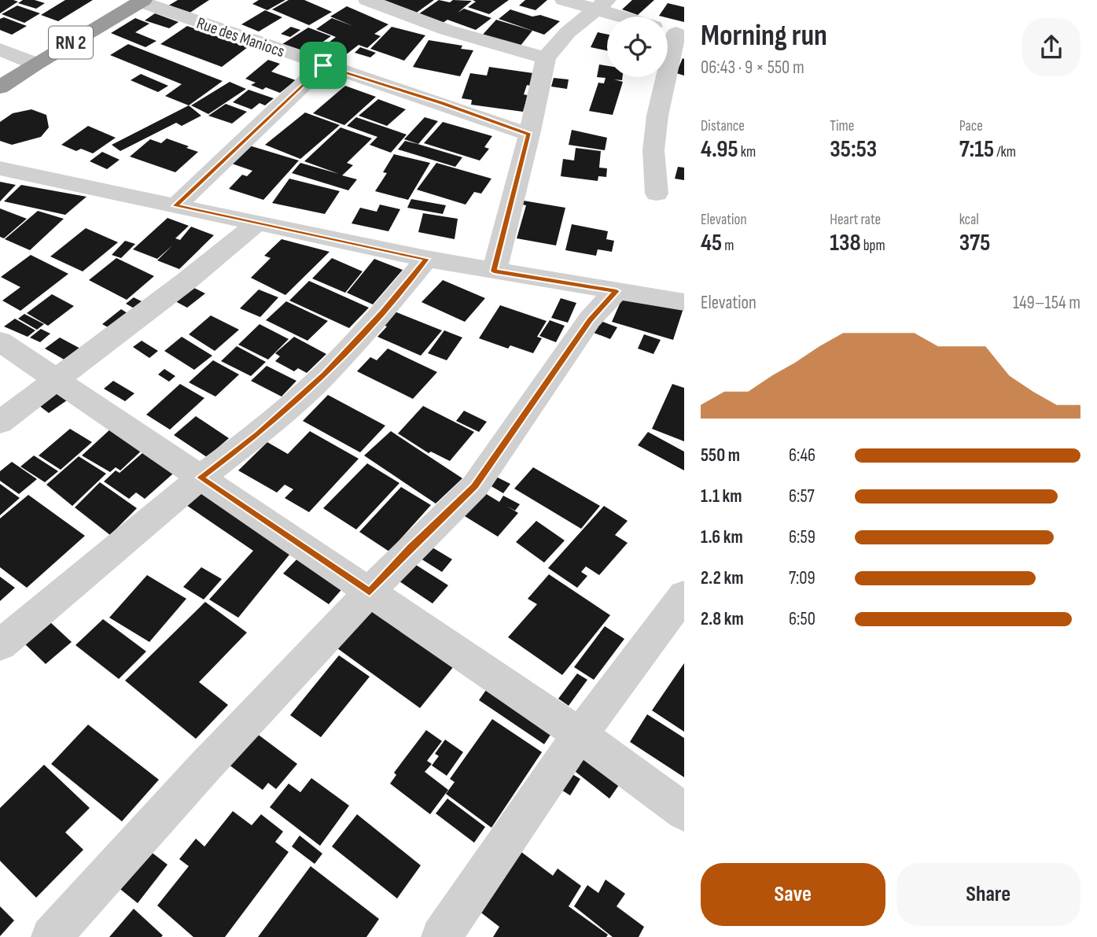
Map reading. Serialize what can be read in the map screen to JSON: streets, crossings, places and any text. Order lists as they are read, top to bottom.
{
  "streets": {
    "highway": ["RN 2"],
    "street": ["Rue des Maniocs"]
  },
  "crossings": [
    ["Rue des Maniocs", "RN 2"]
  ],
  "page": {
    "heading": ["Morning run", "06:43 · 9 × 550 m"],
    "stats": [
      ["Distance", "4.95 km"],
      ["Time", "35:53"],
      ["Pace", "7:15 /km"],
      ["Elevation", "45 m"],
      ["Heart rate", "138 bpm"],
      ["kcal", "375"]
    ],
    "chart": ["Elevation", "149–154 m"],
    "list": [
      {
        "name": "550 m",
        "note": "6:46"
      },
      {
        "name": "1.1 km",
        "note": "6:57"
      },
      {
        "name": "1.6 km",
        "note": "6:59"
      },
      {
        "name": "2.2 km",
        "note": "7:09"
      },
      {
        "name": "2.8 km",
        "note": "6:50"
      }
    ],
    "buttons": ["Save", "Share"]
  }
}
